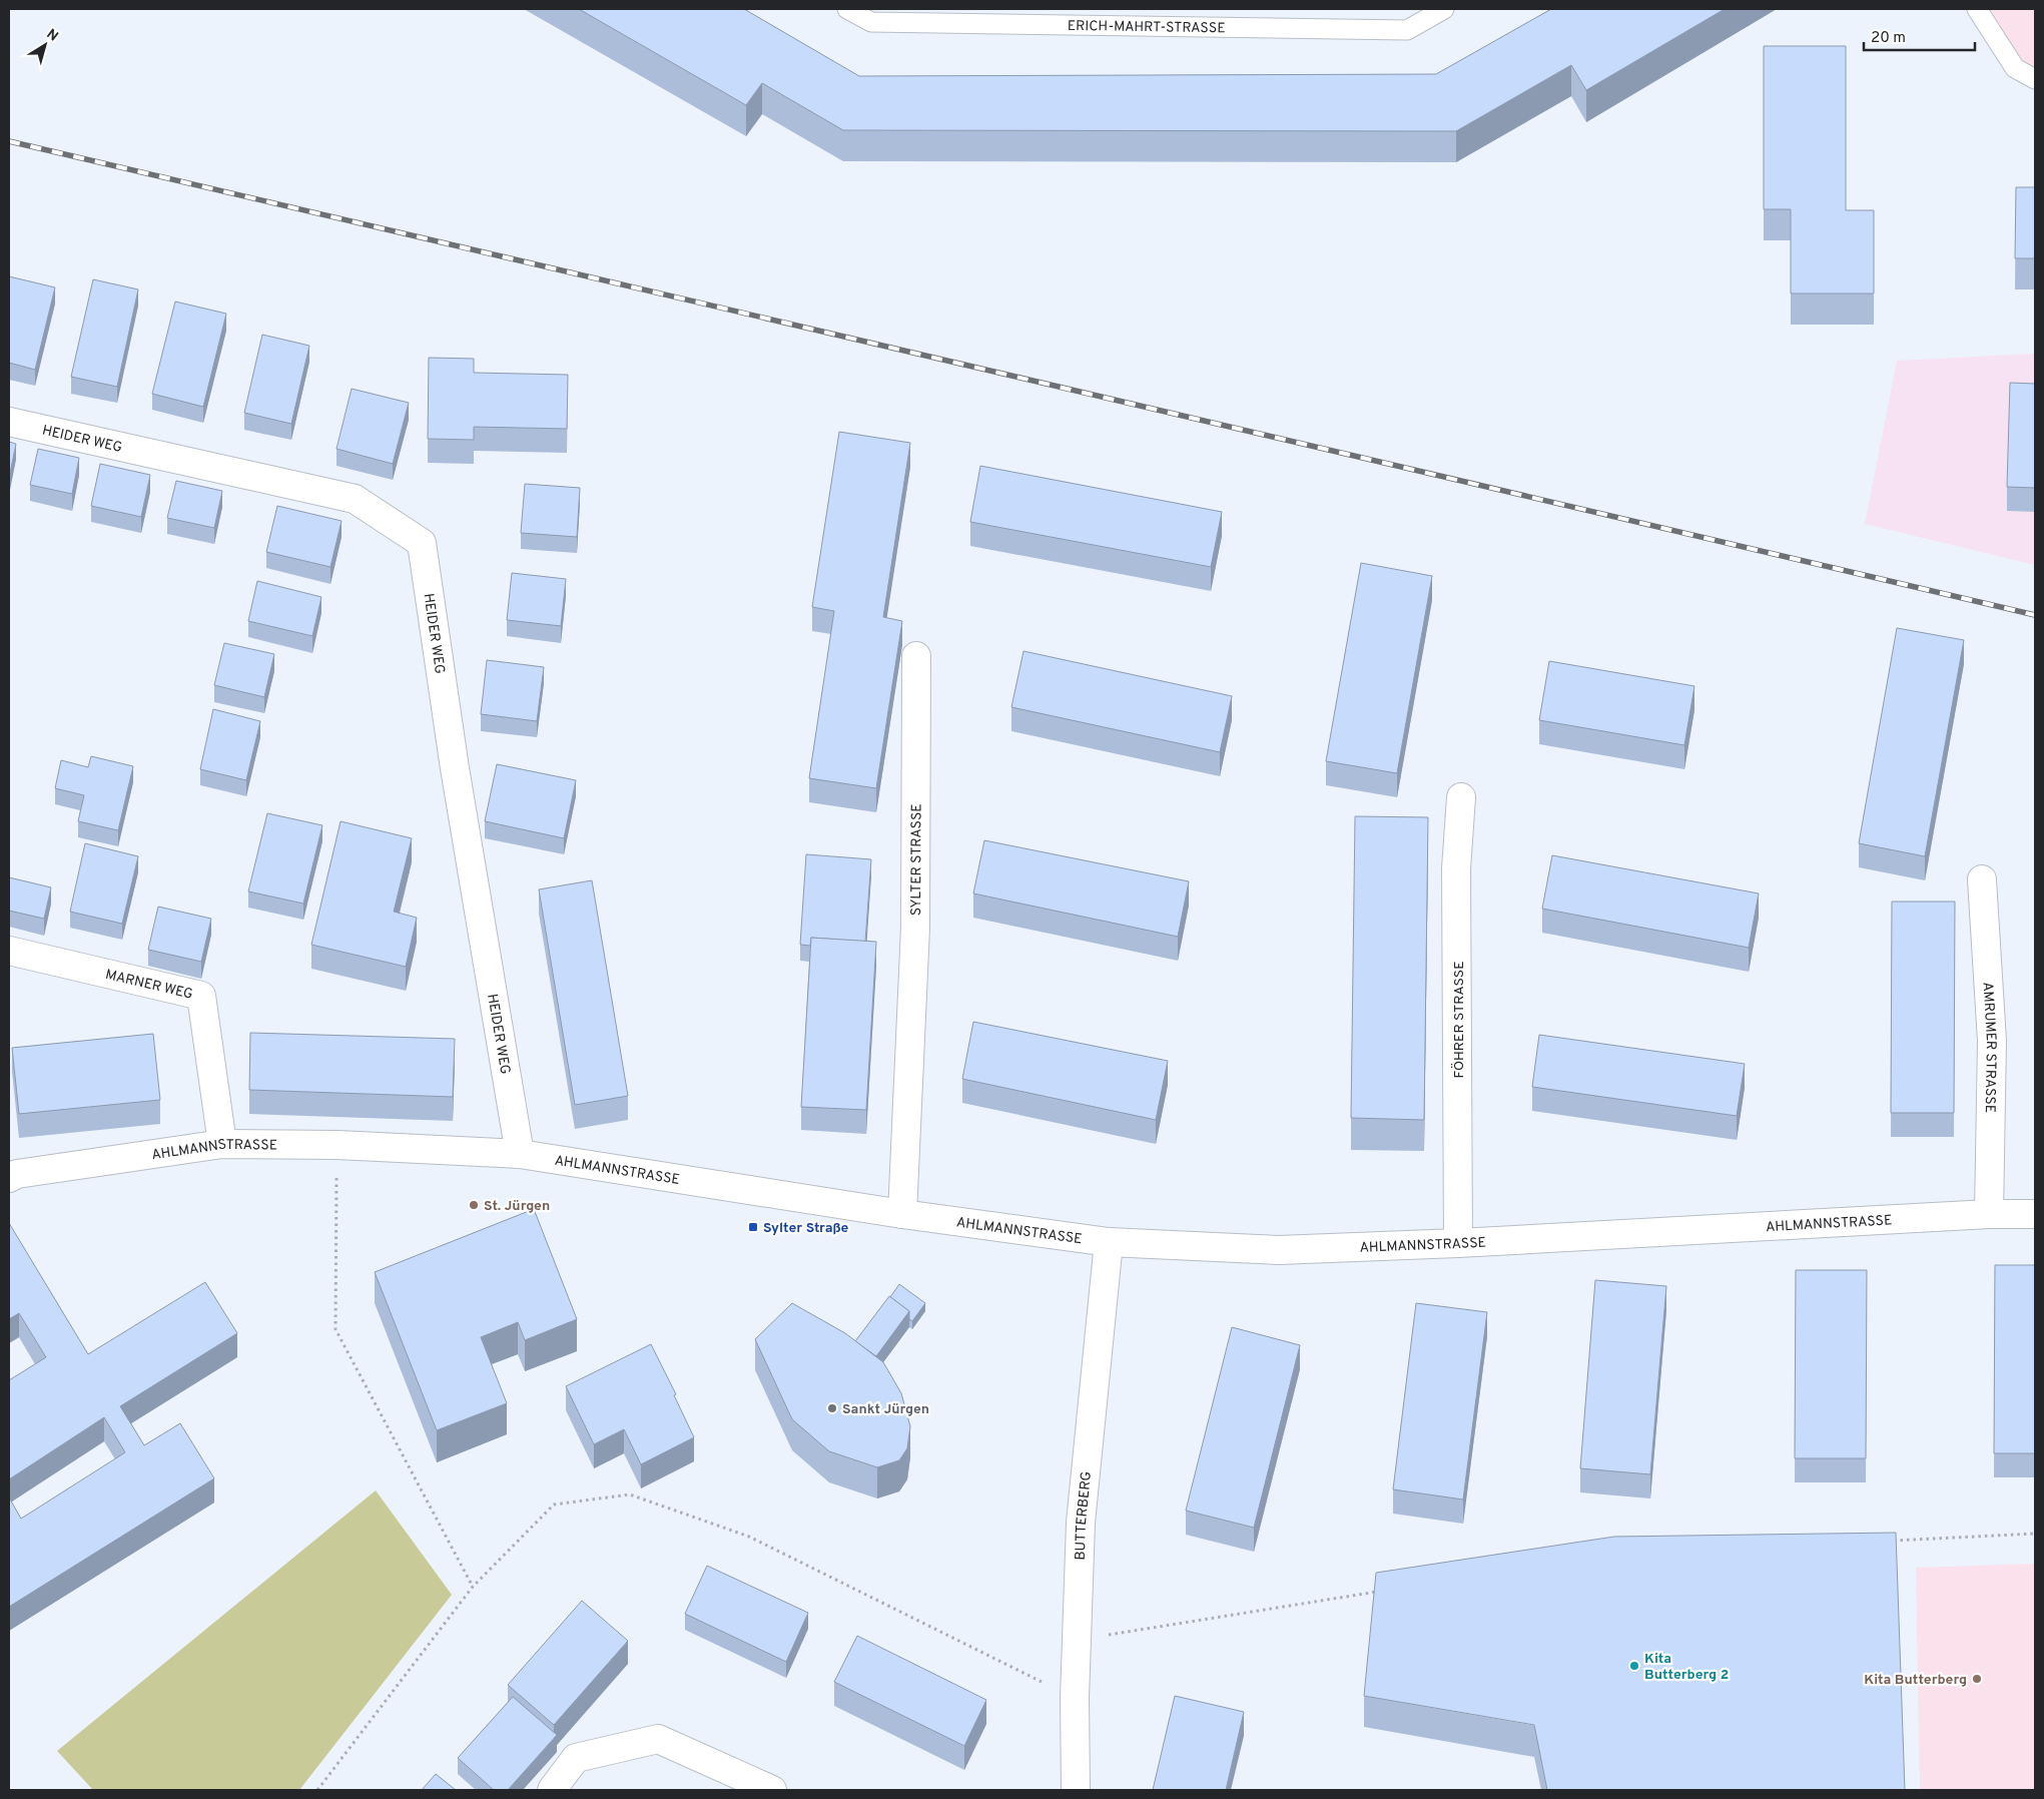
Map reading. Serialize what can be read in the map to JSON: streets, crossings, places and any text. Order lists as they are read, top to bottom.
{
  "streets": {
    "street": [
      "HEIDER WEG",
      "SYLTER STRASSE",
      "MARNER WEG",
      "FÖHRER STRASSE",
      "AMRUMER STRASSE",
      "AHLMANNSTRASSE",
      "BUTTERBERG"
    ],
    "lane": ["ERICH-MAHRT-STRASSE"]
  },
  "crossings": [
    ["HEIDER WEG", "AHLMANNSTRASSE"],
    ["SYLTER STRASSE", "AHLMANNSTRASSE"],
    ["MARNER WEG", "AHLMANNSTRASSE"],
    ["FÖHRER STRASSE", "AHLMANNSTRASSE"],
    ["AMRUMER STRASSE", "AHLMANNSTRASSE"],
    ["AHLMANNSTRASSE", "BUTTERBERG"]
  ],
  "places": {
    "other": [
      "St. Jürgen",
      "Sankt Jürgen",
      "Kita Butterberg 2",
      "Kita Butterberg"
    ],
    "transit": ["Sylter Straße"]
  },
  "scale_bar": "20 m",
  "north": "top right"
}
